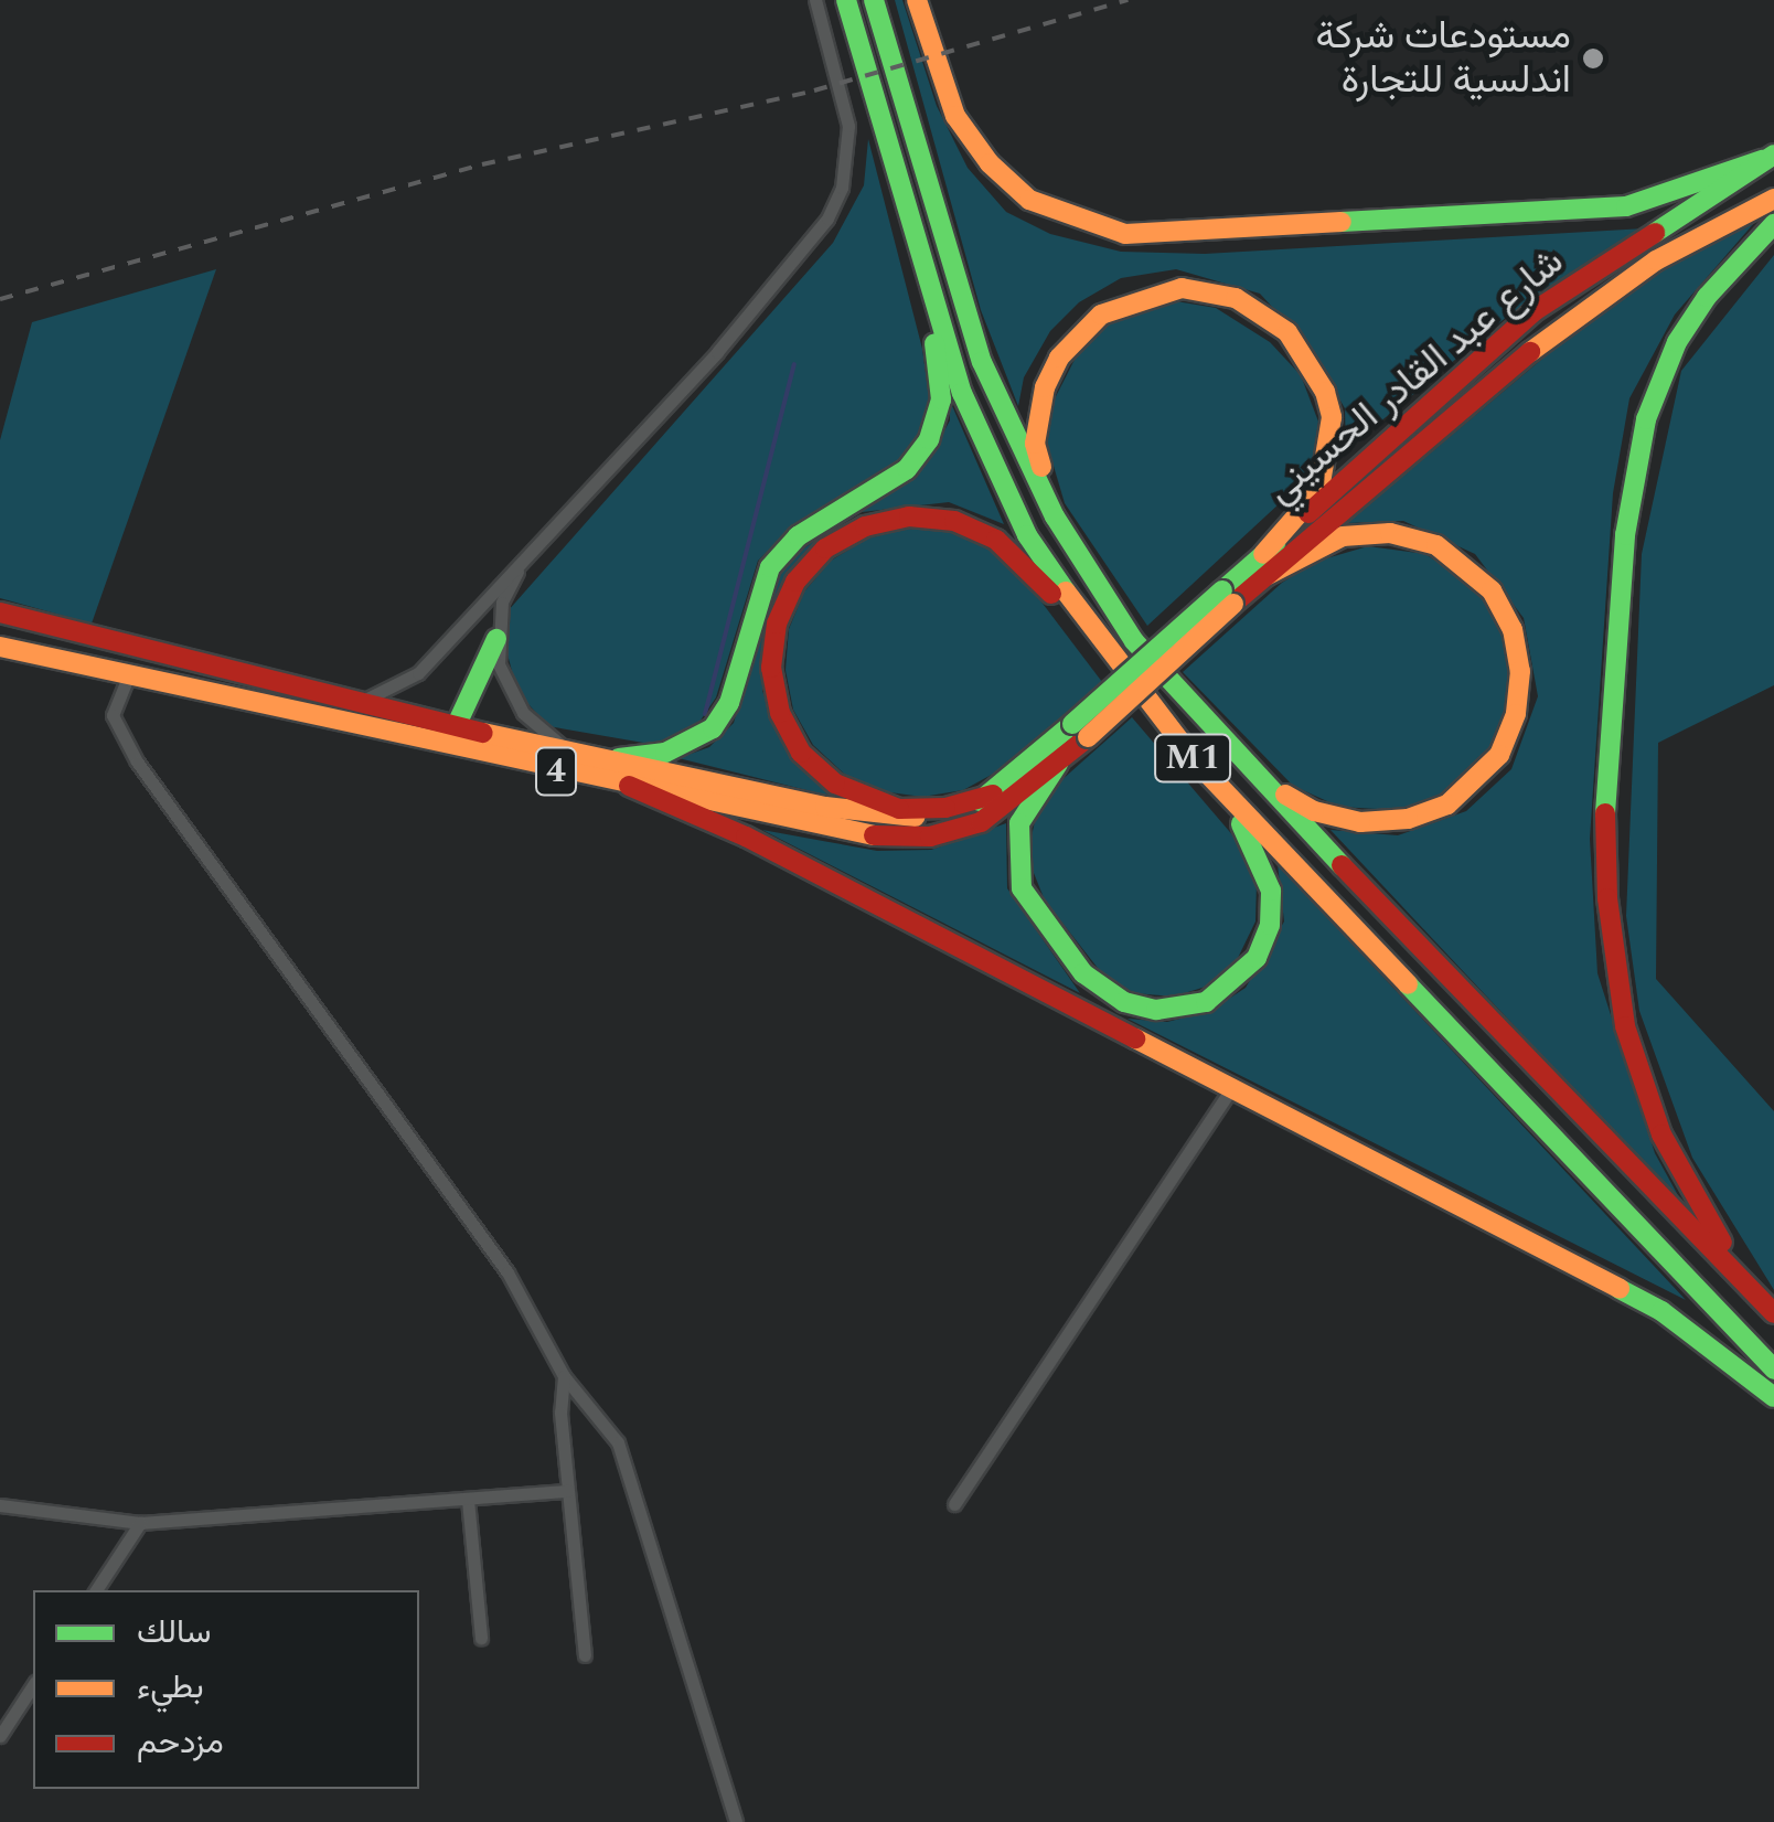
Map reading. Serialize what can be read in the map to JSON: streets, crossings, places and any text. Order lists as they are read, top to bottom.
{
  "streets": {
    "main road": ["شارع عبد القادر الحسيني", "M1", "4"]
  },
  "places": ["مستودعات شركة اندلسية للتجارة"],
  "legend": ["سالك", "بطيء", "مزدحم"]
}
